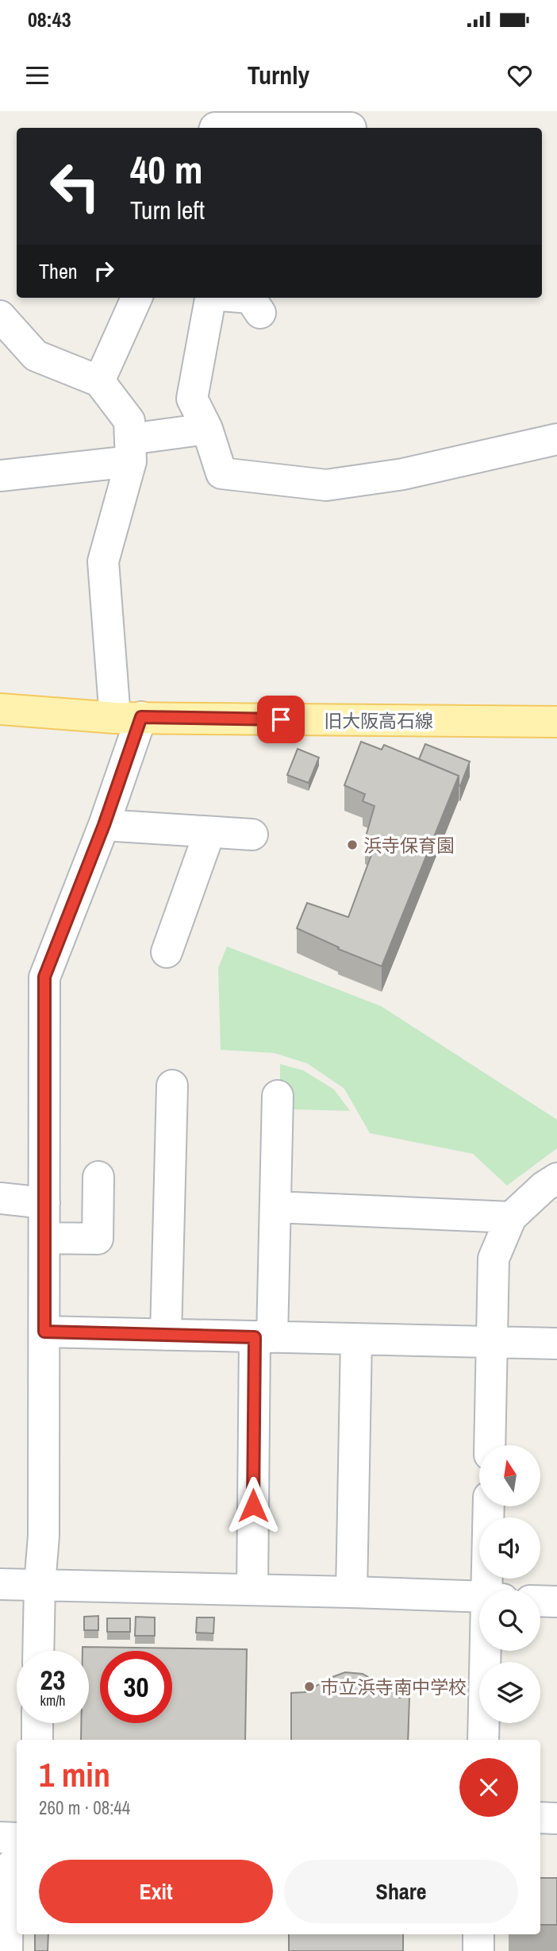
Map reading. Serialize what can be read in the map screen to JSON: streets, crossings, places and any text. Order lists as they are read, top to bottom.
{
  "streets": {
    "main road": ["旧大阪高石線"]
  },
  "places": ["浜寺保育園", "市立浜寺南中学校"],
  "north": "top",
  "page": {
    "status": "08:43",
    "header": "Turnly",
    "turn": ["40 m", "Turn left"],
    "then": "Then",
    "speed": "23 km/h",
    "limit": "30",
    "heading": ["1 min", "260 m · 08:44"],
    "buttons": ["Exit", "Share"]
  }
}
